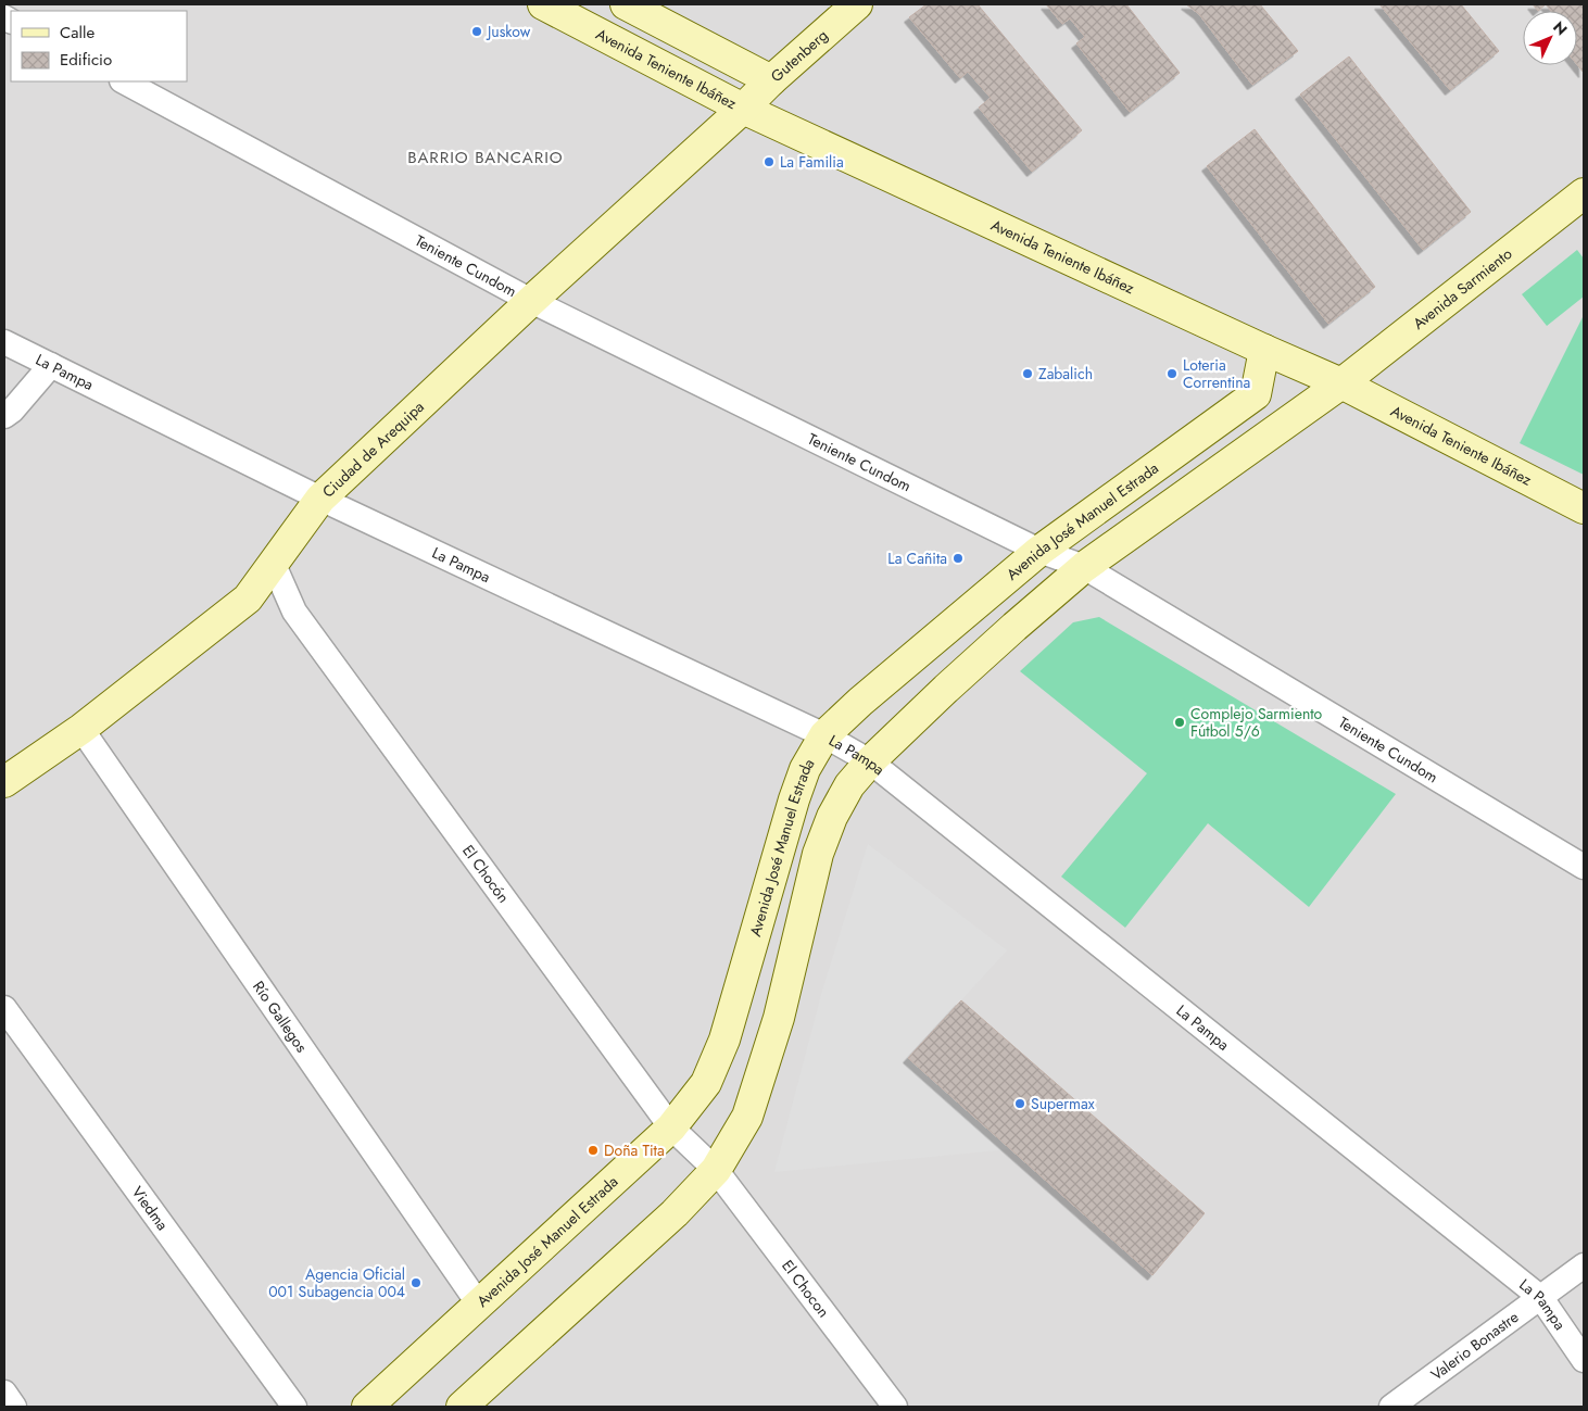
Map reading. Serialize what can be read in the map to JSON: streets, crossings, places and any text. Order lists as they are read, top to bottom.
{
  "streets": {
    "main road": [
      "Gutenberg",
      "Avenida Teniente Ibáñez",
      "Avenida Sarmiento",
      "Ciudad de Arequipa",
      "Avenida José Manuel Estrada"
    ],
    "street": [
      "Teniente Cundom",
      "La Pampa",
      "El Chocón",
      "Río Gallegos",
      "Viedma",
      "El Chocon",
      "Valerio Bonastre"
    ]
  },
  "crossings": [
    ["Gutenberg", "Avenida Teniente Ibáñez"],
    ["Gutenberg", "Ciudad de Arequipa"],
    ["Avenida Teniente Ibáñez", "Avenida Sarmiento"],
    ["Avenida Teniente Ibáñez", "Ciudad de Arequipa"],
    ["Avenida Teniente Ibáñez", "Avenida José Manuel Estrada"],
    ["Teniente Cundom", "Ciudad de Arequipa"],
    ["Teniente Cundom", "Avenida José Manuel Estrada"],
    ["La Pampa", "Ciudad de Arequipa"],
    ["La Pampa", "Avenida José Manuel Estrada"],
    ["La Pampa", "Valerio Bonastre"],
    ["Ciudad de Arequipa", "El Chocón"],
    ["Ciudad de Arequipa", "Río Gallegos"],
    ["Avenida José Manuel Estrada", "El Chocón"],
    ["Avenida José Manuel Estrada", "Río Gallegos"],
    ["El Chocón", "El Chocon"]
  ],
  "districts": ["BARRIO BANCARIO"],
  "places": [
    "Juskow",
    "La Familia",
    "Zabalich",
    "Loteria Correntina",
    "La Cañita",
    "Complejo Sarmiento Fútbol 5/6",
    "Supermax",
    "Doña Tita",
    "Agencia Oficial 001 Subagencia 004"
  ],
  "legend": ["Calle", "Edificio"],
  "north": "top right"
}
